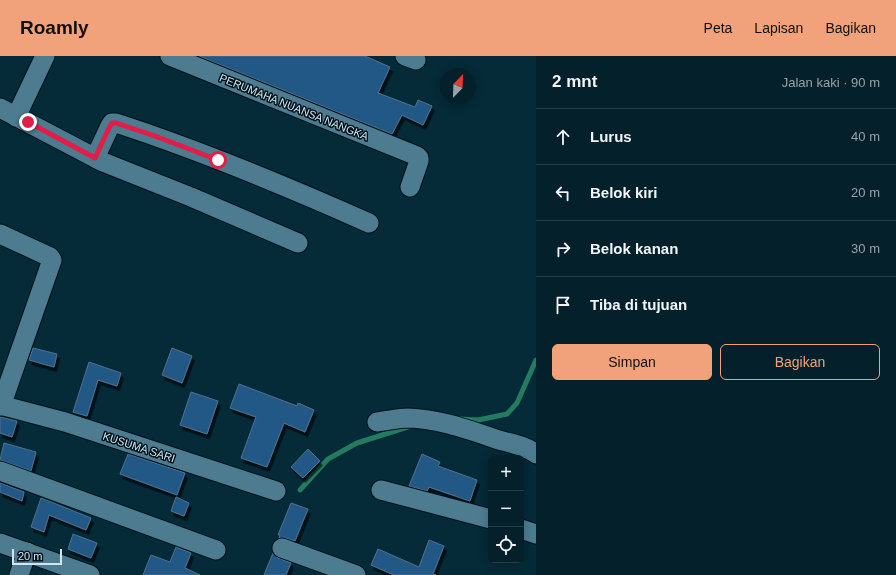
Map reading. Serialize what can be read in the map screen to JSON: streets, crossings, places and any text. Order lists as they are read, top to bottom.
{
  "streets": {
    "street": ["PERUMAHA NUANSA NANGKA", "KUSUMA SARI"]
  },
  "scale_bar": "20 m",
  "north": "top right",
  "page": {
    "header": "Roamly",
    "nav": ["Peta", "Lapisan", "Bagikan"],
    "heading": ["2 mnt", "Jalan kaki · 90 m"],
    "list": [
      ["Lurus", "40 m"],
      ["Belok kiri", "20 m"],
      ["Belok kanan", "30 m"],
      "Tiba di tujuan"
    ],
    "buttons": ["Simpan", "Bagikan"],
    "map_buttons": ["+", "−"],
    "scale": "20 m"
  }
}
